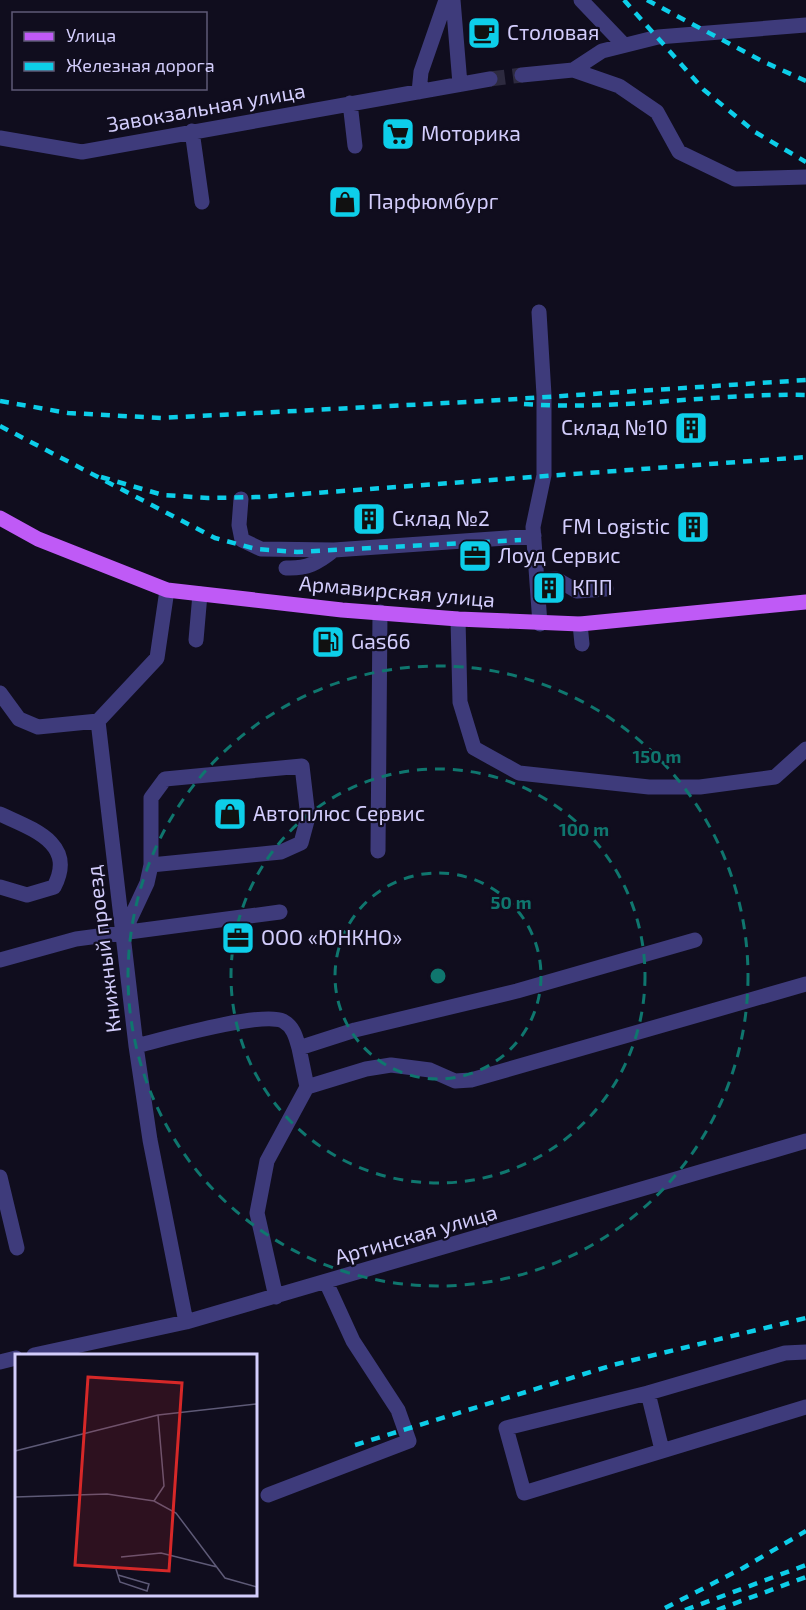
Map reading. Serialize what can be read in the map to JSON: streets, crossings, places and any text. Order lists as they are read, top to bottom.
{
  "streets": {
    "main road": ["Армавирская улица"],
    "street": ["Завокзальная улица", "Книжный проезд", "Артинская улица"]
  },
  "crossings": [
    ["Книжный проезд", "Артинская улица"]
  ],
  "places": {
    "cafe": ["Столовая"],
    "supermarket": ["Моторика"],
    "shop": ["Парфюмбург", "Автоплюс Сервис"],
    "building": [
      "Склад №10",
      "Склад №2",
      "FM Logistic",
      "КПП"
    ],
    "office": ["Лоуд Сервис", "ООО «ЮНКНО»"],
    "fuel station": ["Gas66"]
  },
  "legend": ["Улица", "Железная дорога"],
  "rings": ["150 m", "100 m", "50 m"]
}
